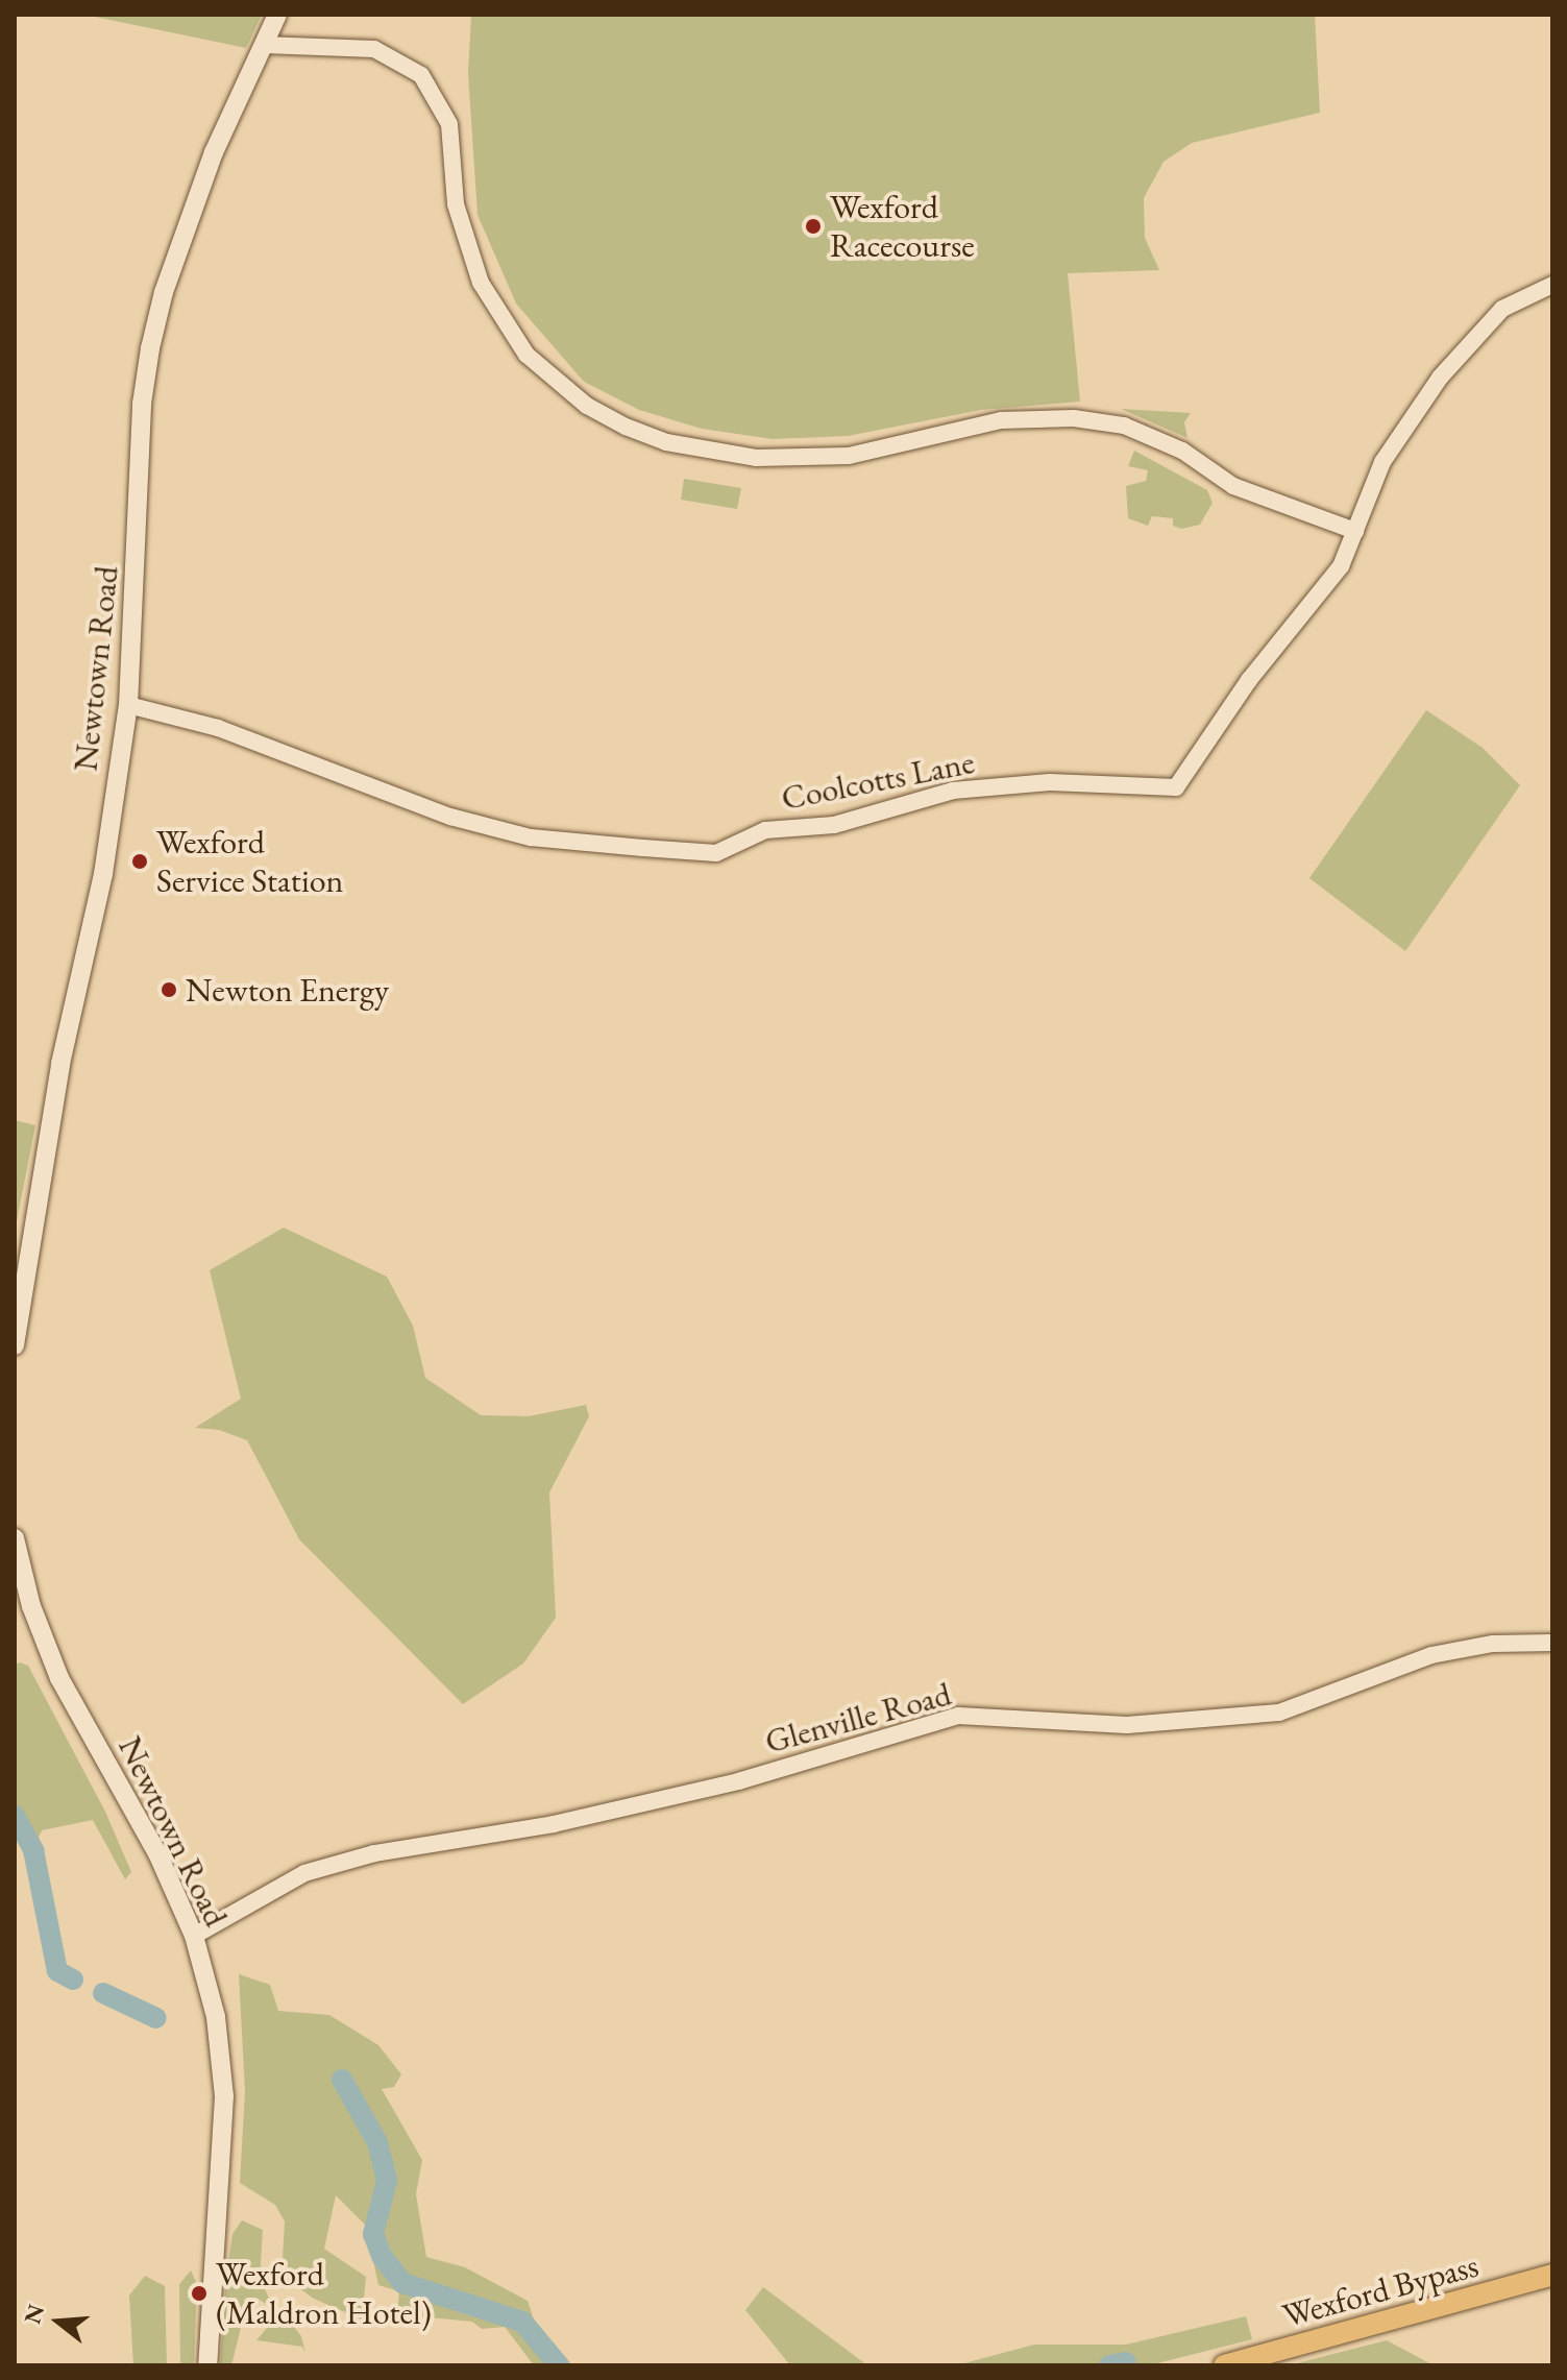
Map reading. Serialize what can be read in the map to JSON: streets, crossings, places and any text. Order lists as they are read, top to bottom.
{
  "streets": {
    "highway": ["Wexford Bypass"],
    "main road": ["Newtown Road"],
    "street": ["Coolcotts Lane", "Glenville Road"]
  },
  "crossings": [
    ["Newtown Road", "Coolcotts Lane"],
    ["Newtown Road", "Glenville Road"]
  ],
  "places": [
    "Wexford Racecourse",
    "Wexford Service Station",
    "Newton Energy",
    "Wexford (Maldron Hotel)"
  ],
  "north": "left"
}
